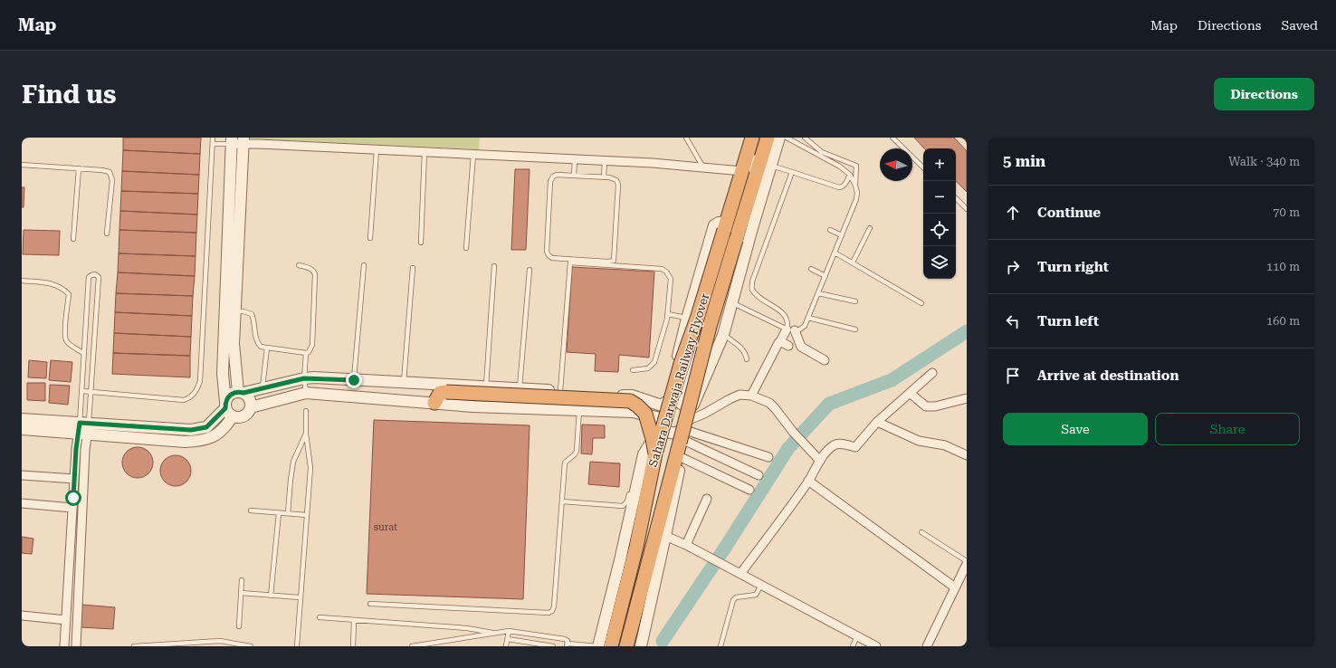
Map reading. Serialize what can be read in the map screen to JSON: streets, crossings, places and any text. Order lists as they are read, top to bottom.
{
  "streets": {
    "highway": ["Sahara Darwaja Railway Flyover"]
  },
  "house_numbers": ["surat"],
  "north": "left",
  "page": {
    "header": "Map",
    "nav": ["Map", "Directions", "Saved"],
    "buttons": [
      "Directions",
      ["Save", "Share"]
    ],
    "title": "Find us",
    "heading": ["5 min", "Walk · 340 m"],
    "map_buttons": ["+", "−"],
    "list": [
      ["Continue", "70 m"],
      ["Turn right", "110 m"],
      ["Turn left", "160 m"],
      "Arrive at destination"
    ]
  }
}
